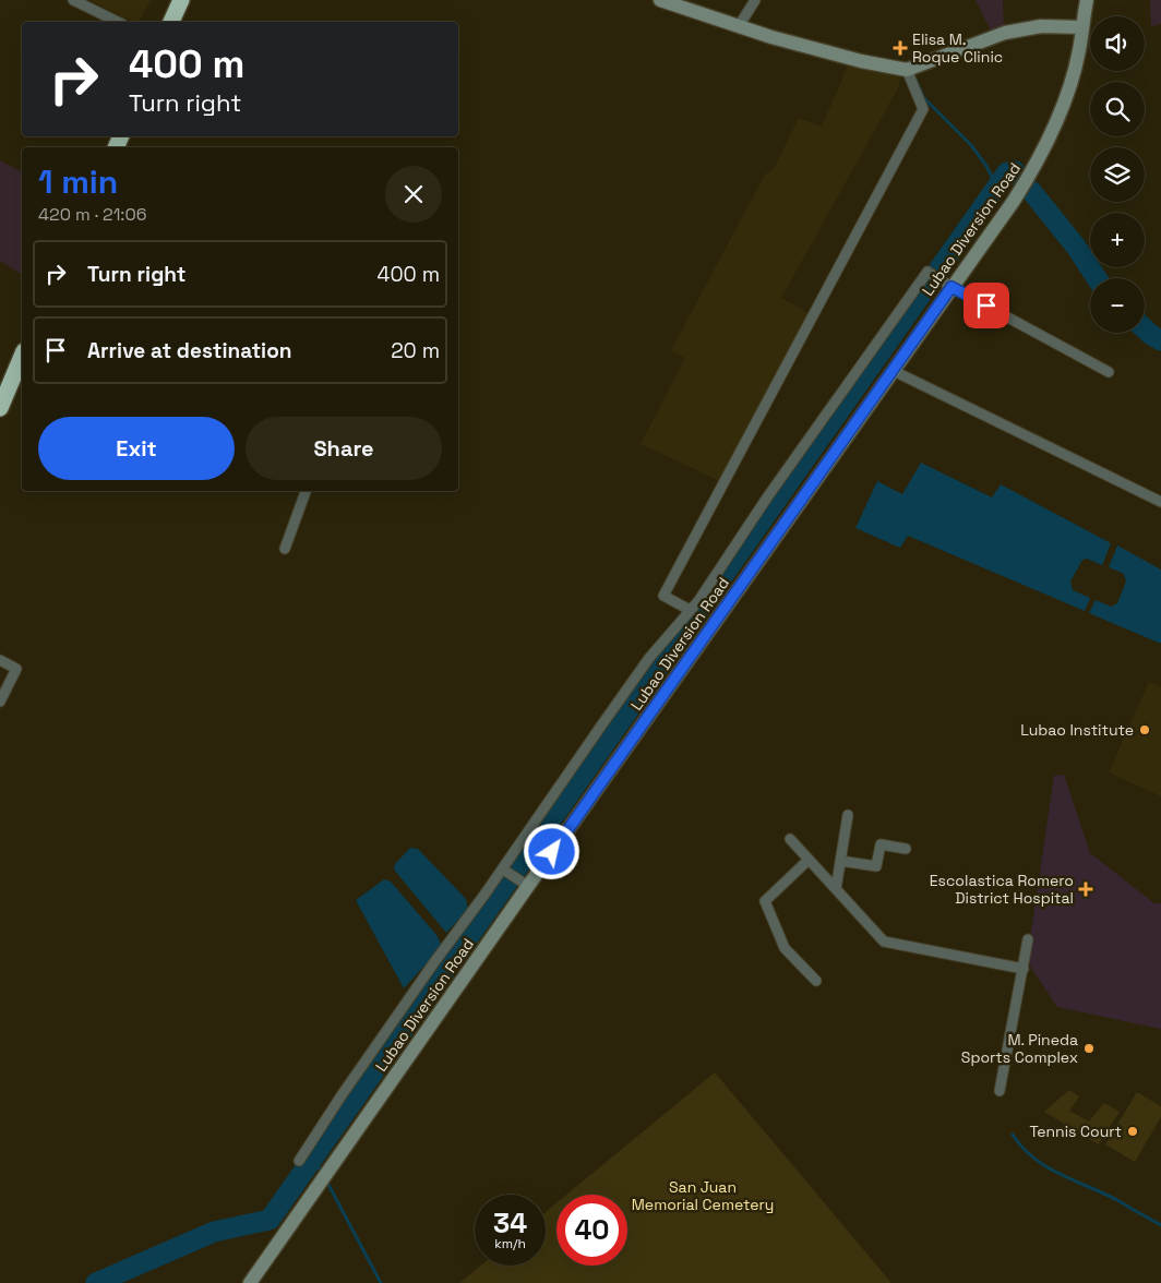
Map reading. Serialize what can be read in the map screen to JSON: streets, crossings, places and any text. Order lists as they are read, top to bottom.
{
  "streets": {
    "street": ["Lubao Diversion Road"]
  },
  "parks": ["San Juan Memorial Cemetery"],
  "places": {
    "health": ["Elisa M. Roque Clinic", "Escolastica Romero District Hospital"],
    "other": ["Lubao Institute", "M. Pineda Sports Complex", "Tennis Court"]
  },
  "page": {
    "map_buttons": ["+", "−"],
    "turn": ["400 m", "Turn right"],
    "heading": ["1 min", "420 m · 21:06"],
    "list": [
      {
        "name": "Turn right",
        "value": "400 m"
      },
      {
        "name": "Arrive at destination",
        "value": "20 m"
      }
    ],
    "buttons": ["Exit", "Share"],
    "speed": "34 km/h",
    "limit": "40"
  }
}
